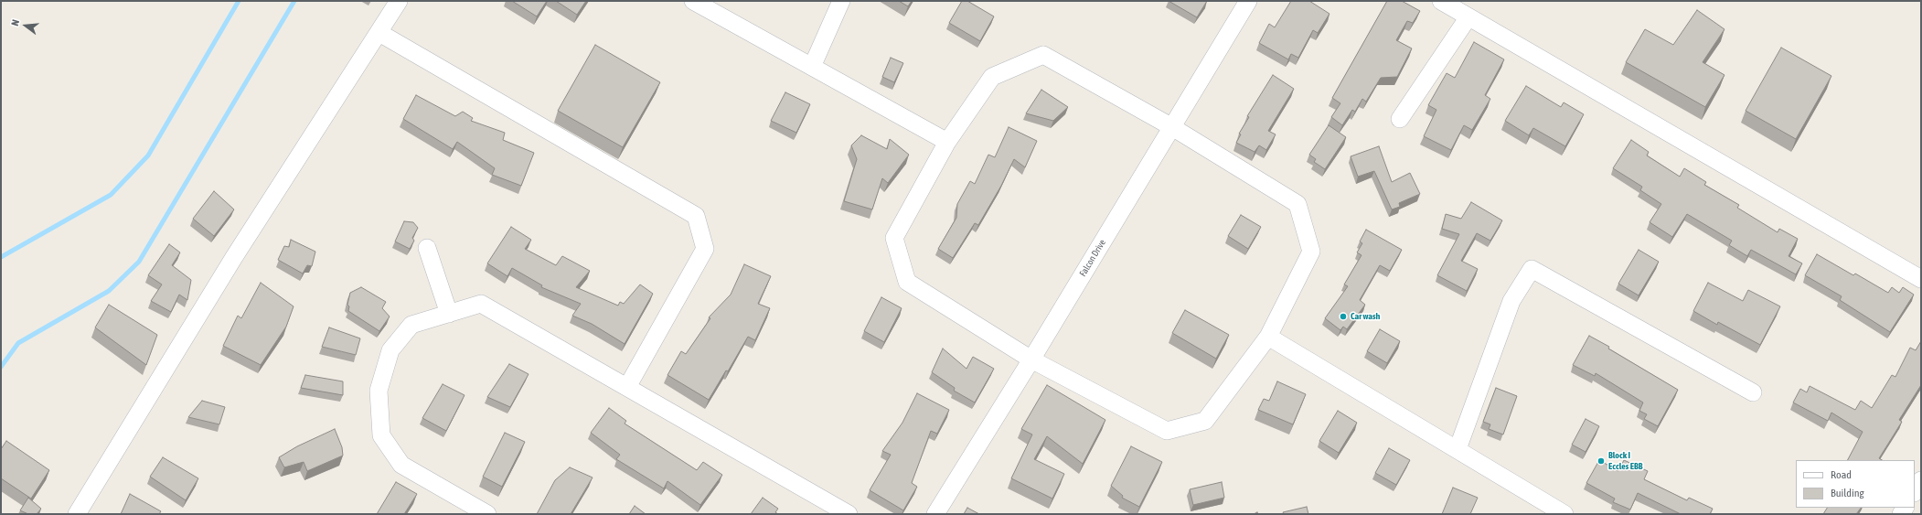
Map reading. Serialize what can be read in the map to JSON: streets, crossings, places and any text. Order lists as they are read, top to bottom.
{
  "streets": {
    "street": ["Falcon Drive"]
  },
  "places": ["Car wash", "Block I Eccles EBB"],
  "legend": ["Road", "Building"],
  "north": "left"
}
